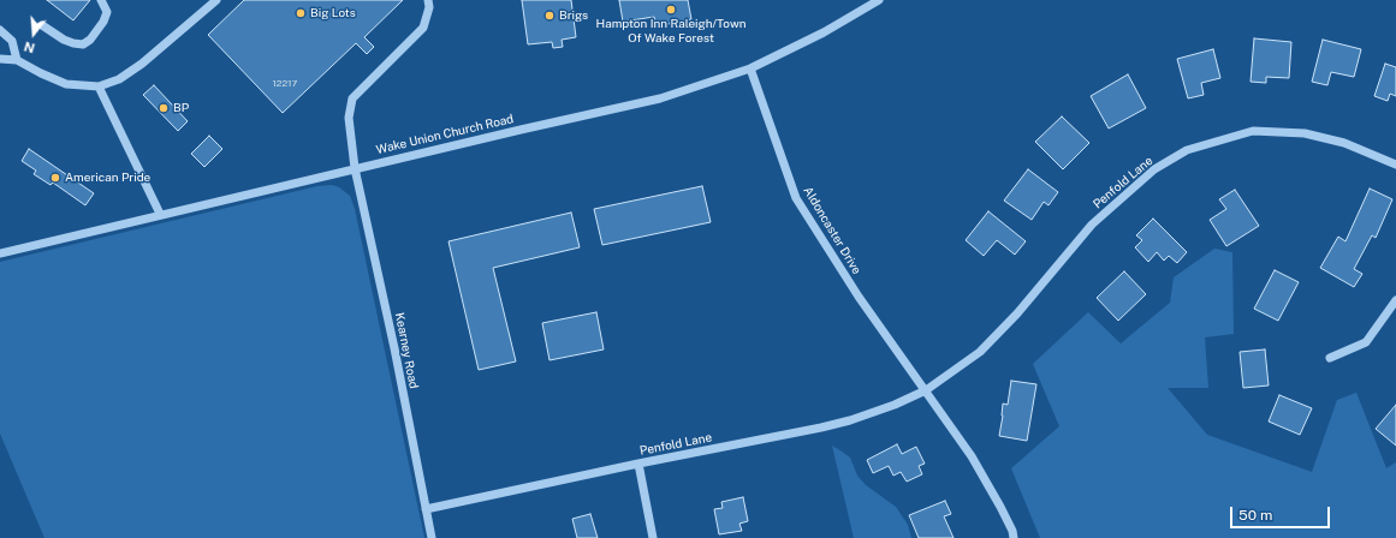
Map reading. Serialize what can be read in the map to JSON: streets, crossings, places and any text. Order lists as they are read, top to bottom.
{
  "streets": {
    "street": [
      "Wake Union Church Road",
      "Penfold Lane",
      "Aldoncaster Drive",
      "Kearney Road"
    ]
  },
  "crossings": [
    ["Wake Union Church Road", "Aldoncaster Drive"],
    ["Wake Union Church Road", "Kearney Road"],
    ["Penfold Lane", "Aldoncaster Drive"],
    ["Penfold Lane", "Kearney Road"]
  ],
  "places": [
    "Hampton Inn Raleigh/Town Of Wake Forest",
    "Big Lots",
    "Brigs",
    "BP",
    "American Pride"
  ],
  "house_numbers": ["12217"],
  "scale_bar": "50 m",
  "north": "bottom"
}
